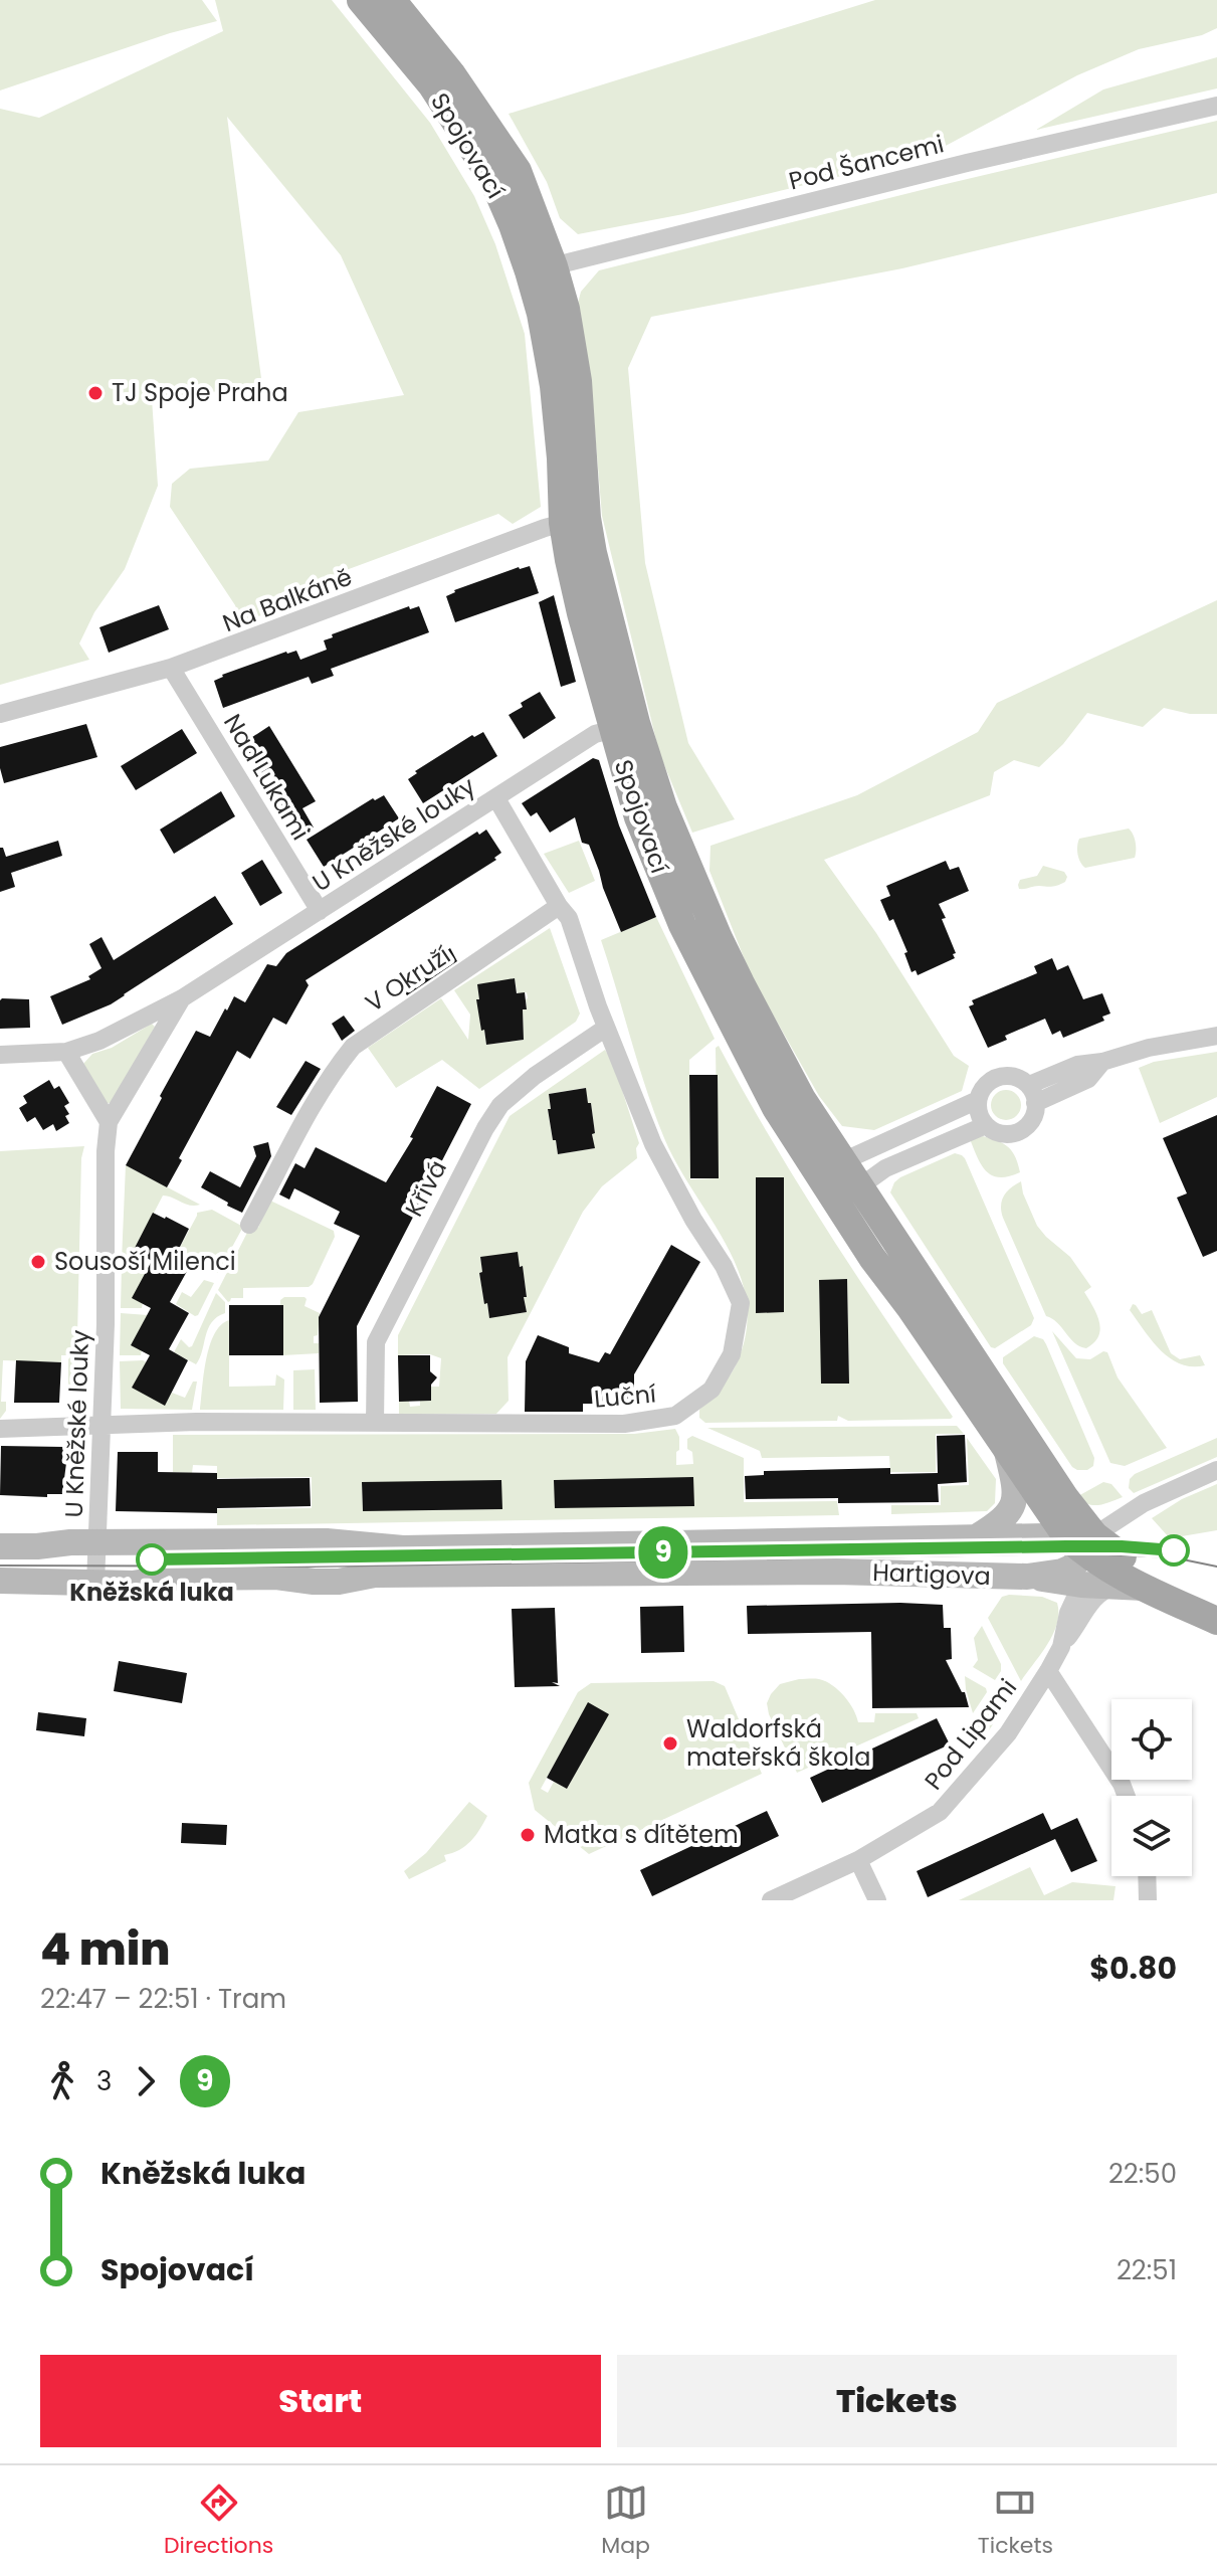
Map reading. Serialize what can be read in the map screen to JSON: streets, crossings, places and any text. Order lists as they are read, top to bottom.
{
  "streets": {
    "main road": ["Spojovací", "Hartigova"],
    "street": [
      "Pod Šancemi",
      "Na Balkáně",
      "Nad Lukami",
      "U Kněžské louky",
      "V Okruží",
      "Křivá",
      "Luční",
      "Pod Lipami"
    ]
  },
  "crossings": [
    ["Spojovací", "Pod Šancemi"],
    ["Spojovací", "Na Balkáně"],
    ["Spojovací", "U Kněžské louky"],
    ["Spojovací", "Hartigova"],
    ["Spojovací", "Pod Lipami"],
    ["Na Balkáně", "Nad Lukami"],
    ["Nad Lukami", "U Kněžské louky"],
    ["U Kněžské louky", "Luční"],
    ["U Kněžské louky", "Hartigova"],
    ["V Okruží", "Luční"],
    ["Křivá", "Luční"],
    ["Hartigova", "Pod Lipami"]
  ],
  "places": [
    "TJ Spoje Praha",
    "Sousoší Milenci",
    "Kněžská luka",
    "Waldorfská mateřská škola",
    "Matka s dítětem"
  ],
  "lines": ["tram line 9"],
  "page": {
    "on_map": "9",
    "heading": ["4 min", "22:47 – 22:51 · Tram", "$0.80"],
    "legs": ["3", "9"],
    "list": [
      {
        "name": "Kněžská luka",
        "value": "22:50"
      },
      {
        "name": "Spojovací",
        "value": "22:51"
      }
    ],
    "buttons": ["Start", "Tickets"],
    "tabs": ["Directions", "Map", "Tickets"]
  }
}
